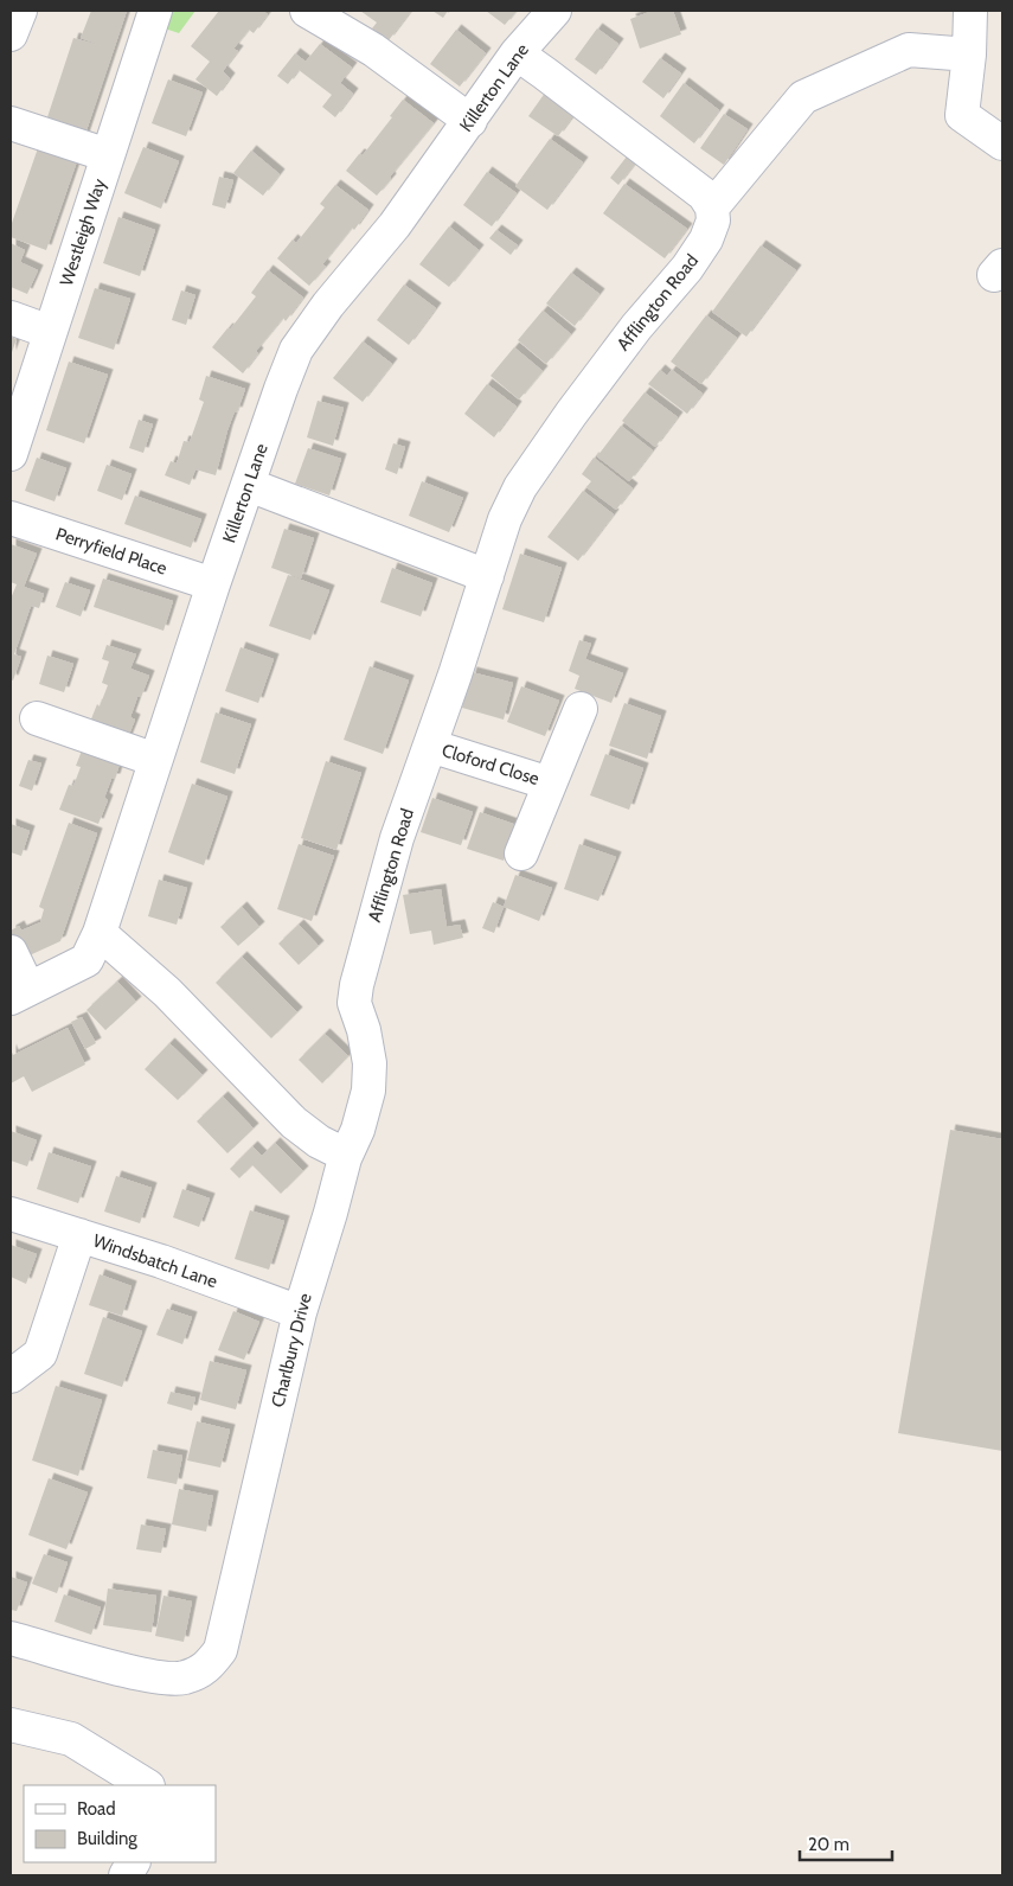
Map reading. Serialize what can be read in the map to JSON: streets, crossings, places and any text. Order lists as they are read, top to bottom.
{
  "streets": {
    "street": [
      "Killerton Lane",
      "Westleigh Way",
      "Afflington Road",
      "Perryfield Place",
      "Cloford Close",
      "Windsbatch Lane",
      "Charlbury Drive"
    ]
  },
  "crossings": [
    ["Killerton Lane", "Perryfield Place"],
    ["Afflington Road", "Cloford Close"],
    ["Afflington Road", "Charlbury Drive"],
    ["Windsbatch Lane", "Charlbury Drive"]
  ],
  "legend": ["Road", "Building"],
  "scale_bar": "20 m"
}
